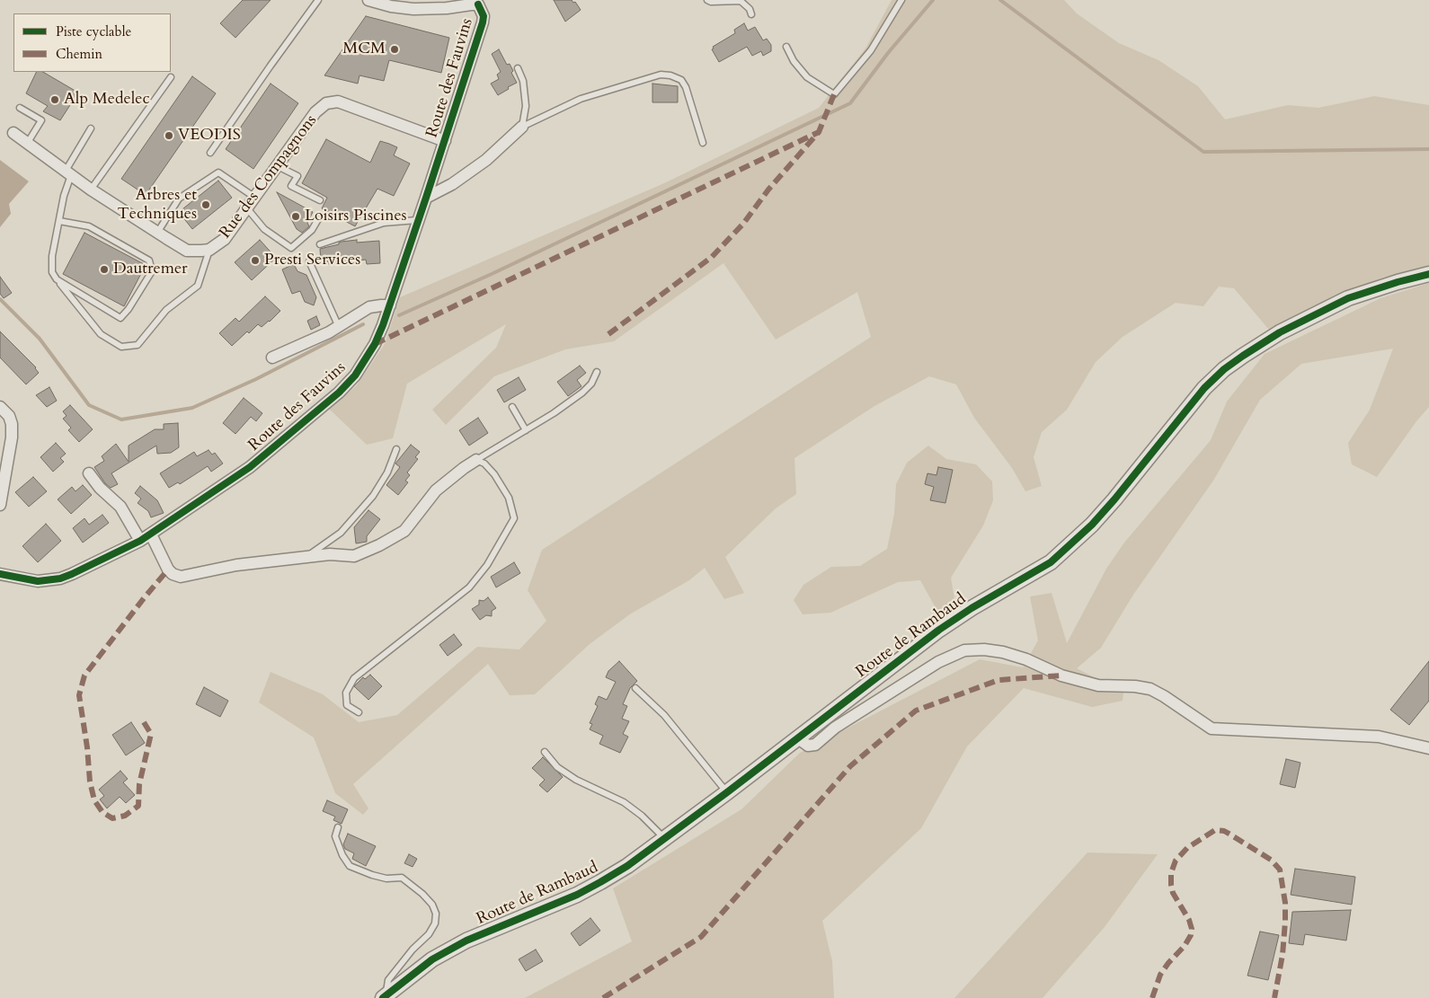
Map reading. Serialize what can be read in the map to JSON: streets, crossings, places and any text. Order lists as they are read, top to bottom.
{
  "streets": {
    "street": ["Route des Fauvins", "Rue des Compagnons", "Route de Rambaud"]
  },
  "crossings": [
    ["Route des Fauvins", "Rue des Compagnons"]
  ],
  "places": [
    "MCM",
    "Alp Medelec",
    "VEODIS",
    "Arbres et Techniques",
    "Loisirs Piscines",
    "Presti Services",
    "Dautremer"
  ],
  "legend": ["Piste cyclable", "Chemin"]
}
